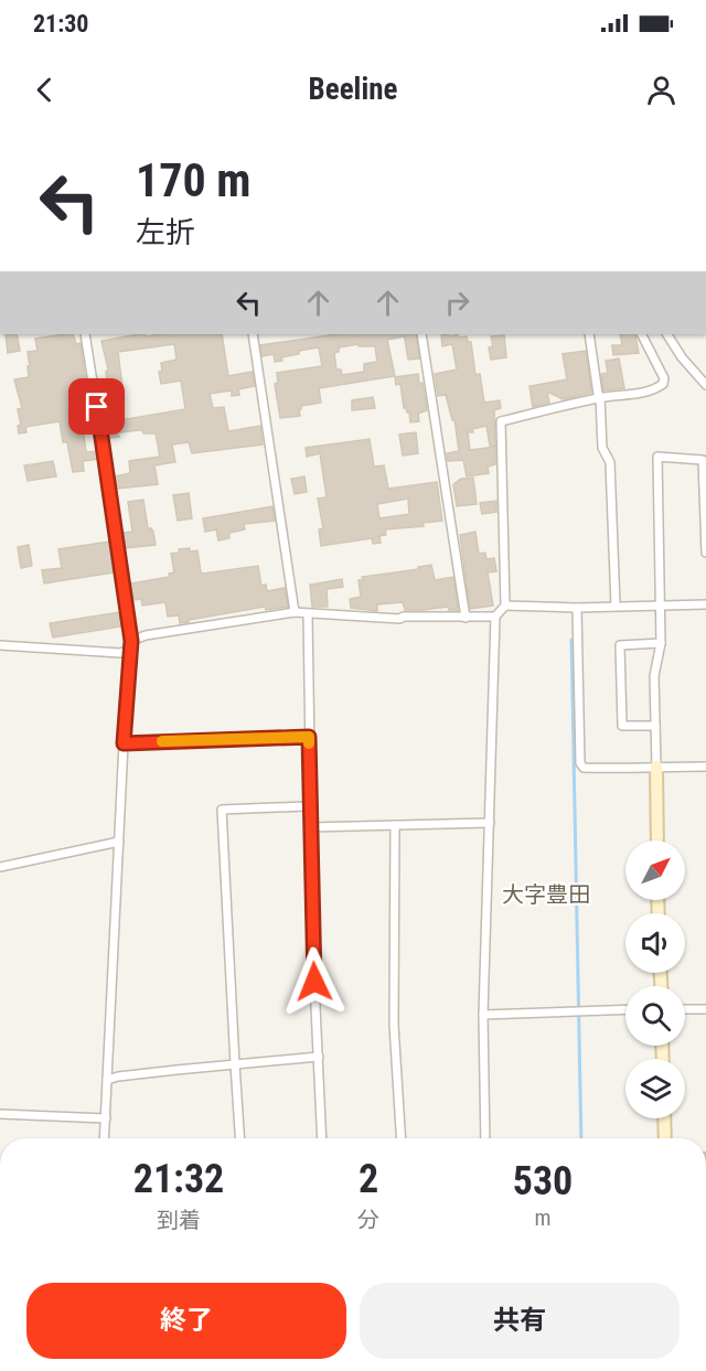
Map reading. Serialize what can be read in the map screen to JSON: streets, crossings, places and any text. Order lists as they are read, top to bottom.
{
  "districts": ["大字豊田"],
  "north": "top right",
  "page": {
    "status": "21:30",
    "header": "Beeline",
    "turn": ["170 m", "左折"],
    "eta": [
      "21:32",
      "到着",
      "2",
      "分",
      "530",
      "m"
    ],
    "buttons": ["終了", "共有"]
  }
}
